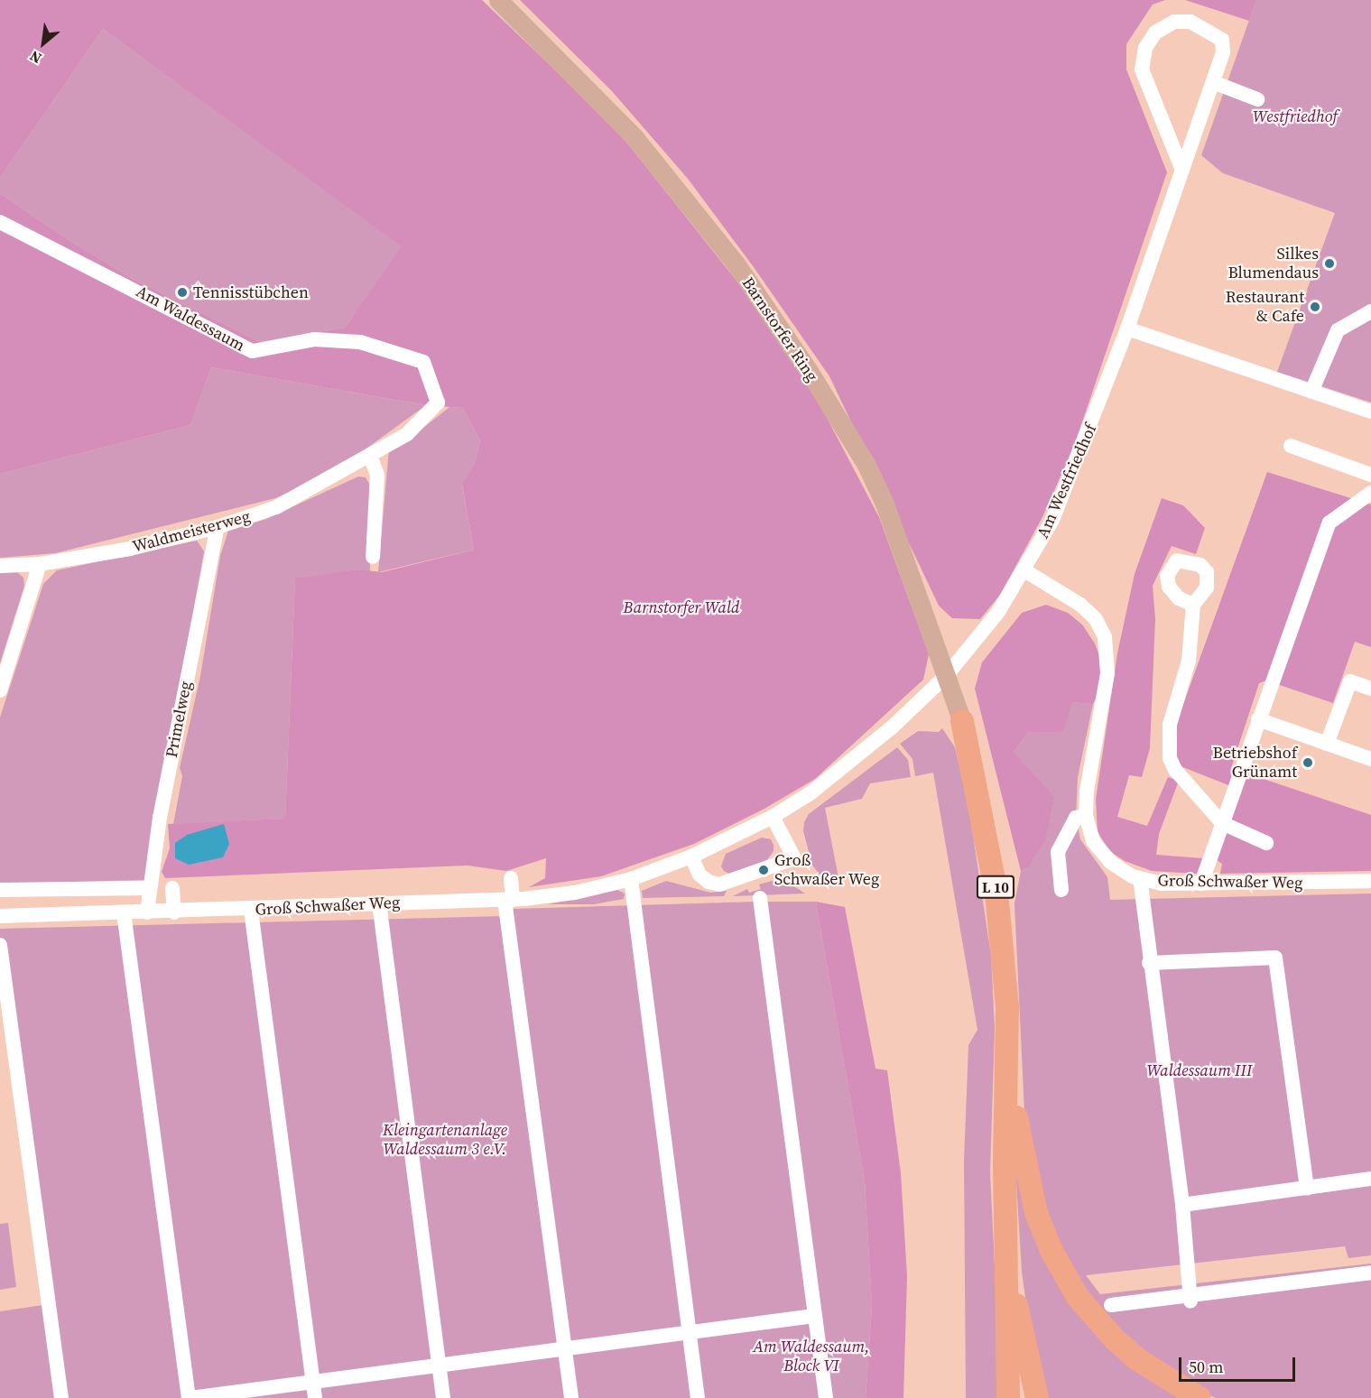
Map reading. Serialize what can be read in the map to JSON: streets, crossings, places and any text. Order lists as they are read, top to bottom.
{
  "streets": {
    "highway": ["L 10"],
    "main road": ["Barnstorfer Ring"],
    "street": [
      "Am Waldessaum",
      "Am Westfriedhof",
      "Waldmeisterweg",
      "Primelweg",
      "Groß Schwaßer Weg"
    ]
  },
  "crossings": [
    ["Am Waldessaum", "Waldmeisterweg"],
    ["Barnstorfer Ring", "Am Westfriedhof"],
    ["Barnstorfer Ring", "Groß Schwaßer Weg"],
    ["Barnstorfer Ring", "L 10"],
    ["Am Westfriedhof", "Groß Schwaßer Weg"],
    ["Waldmeisterweg", "Primelweg"],
    ["Primelweg", "Groß Schwaßer Weg"]
  ],
  "parks": [
    "Westfriedhof",
    "Barnstorfer Wald",
    "Waldessaum III",
    "Kleingartenanlage Waldessaum 3 e.V.",
    "Am Waldessaum, Block VI"
  ],
  "places": [
    "Silkes Blumendaus",
    "Tennisstübchen",
    "Restaurant & Cafe",
    "Betriebshof Grünamt",
    "Groß Schwaßer Weg"
  ],
  "scale_bar": "50 m",
  "north": "bottom left"
}
